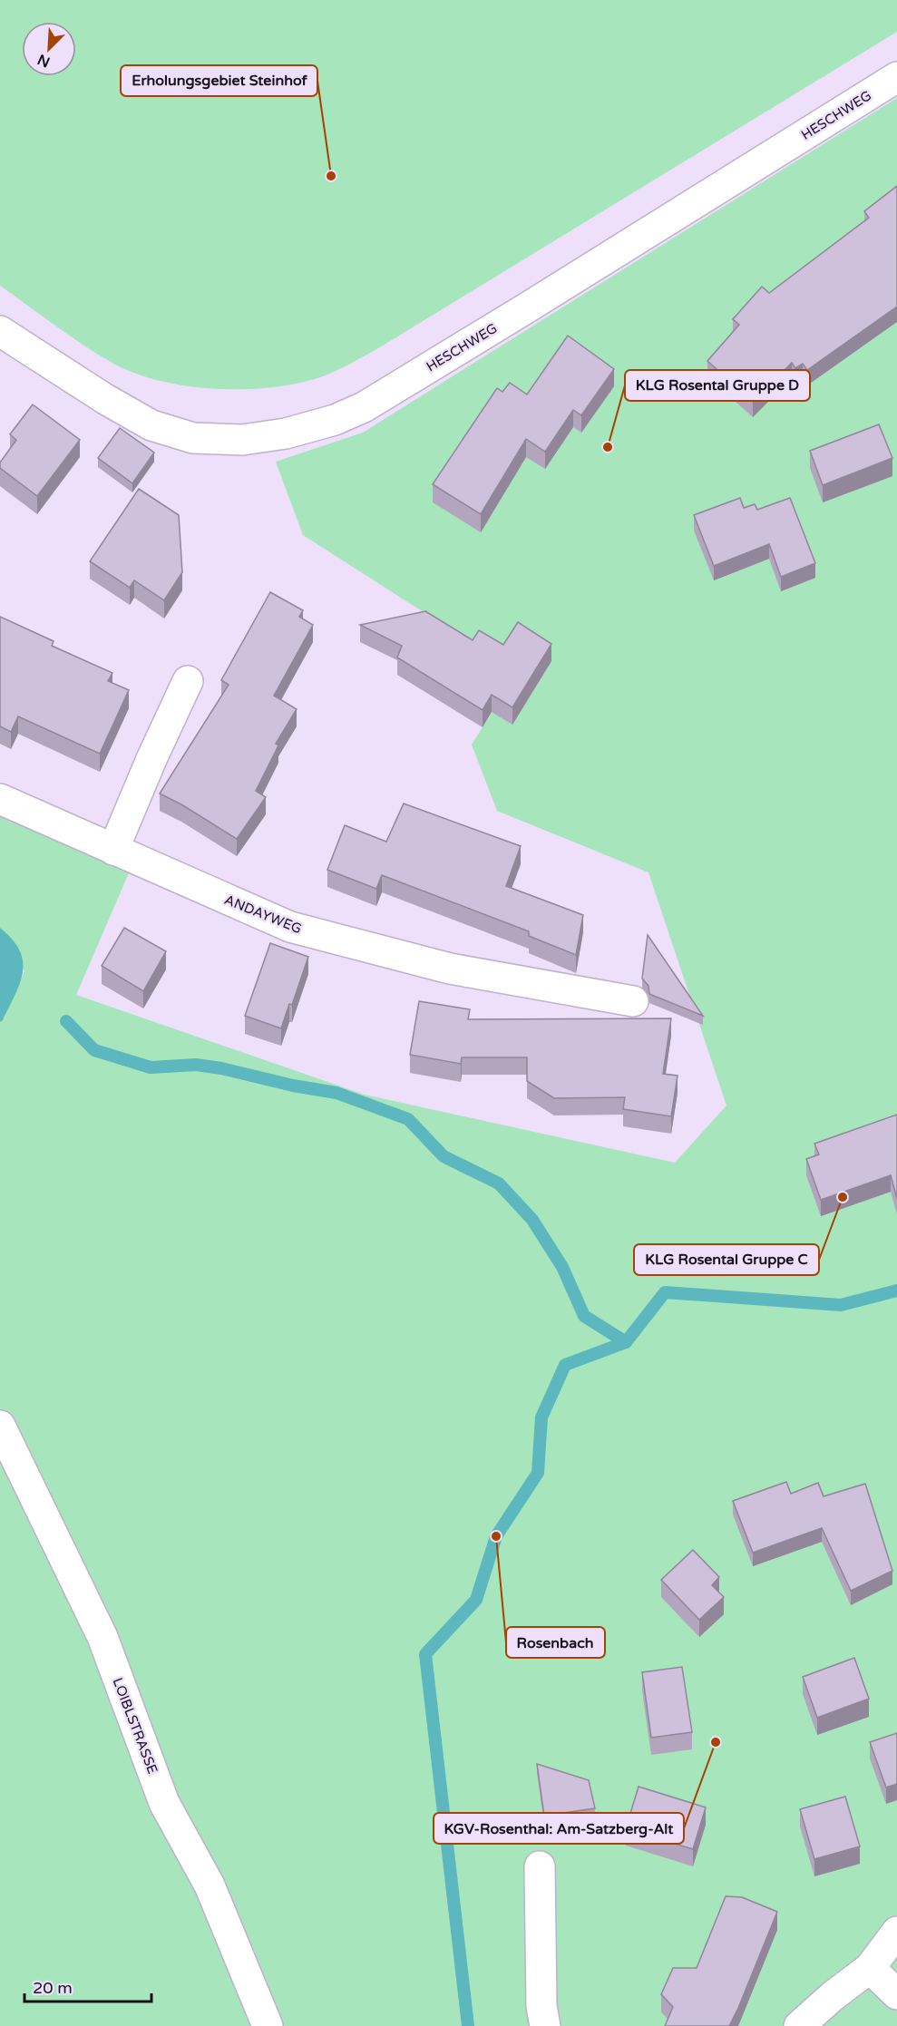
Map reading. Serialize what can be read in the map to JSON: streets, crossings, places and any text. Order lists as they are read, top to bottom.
{
  "streets": {
    "street": ["HESCHWEG", "ANDAYWEG", "LOIBLSTRASSE"]
  },
  "places": [
    "Erholungsgebiet Steinhof",
    "KLG Rosental Gruppe D",
    "KLG Rosental Gruppe C",
    "Rosenbach",
    "KGV-Rosenthal: Am-Satzberg-Alt"
  ],
  "scale_bar": "20 m",
  "north": "bottom left"
}
